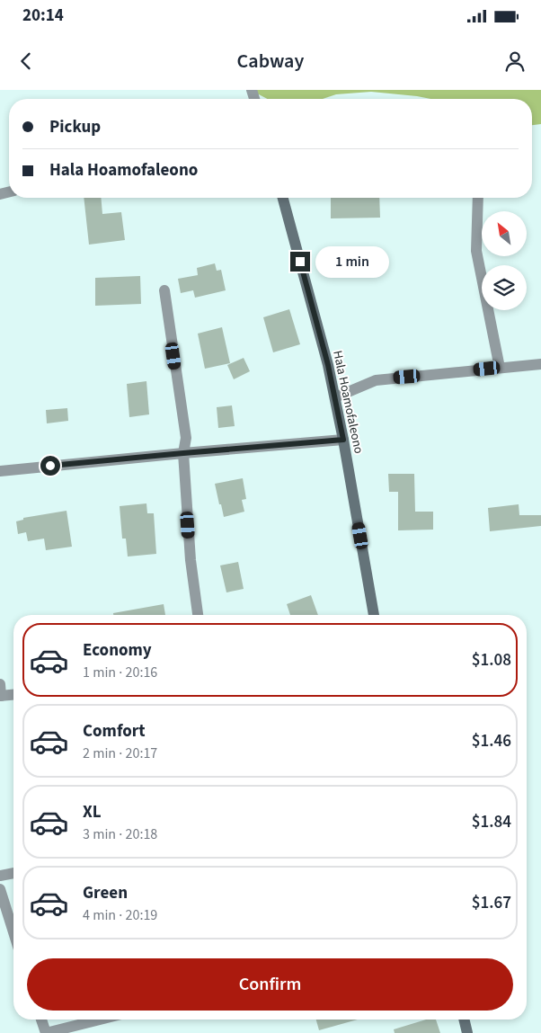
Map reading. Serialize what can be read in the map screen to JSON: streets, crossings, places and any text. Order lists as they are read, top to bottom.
{
  "streets": {
    "street": ["Hala Hoamofaleono"]
  },
  "north": "top left",
  "page": {
    "status": "20:14",
    "header": "Cabway",
    "banner": ["Pickup", "Hala Hoamofaleono"],
    "bubble": "1 min",
    "list": [
      {
        "name": "Economy",
        "note": "1 min · 20:16",
        "value": "$1.08"
      },
      {
        "name": "Comfort",
        "note": "2 min · 20:17",
        "value": "$1.46"
      },
      {
        "name": "XL",
        "note": "3 min · 20:18",
        "value": "$1.84"
      },
      {
        "name": "Green",
        "note": "4 min · 20:19",
        "value": "$1.67"
      }
    ],
    "buttons": "Confirm"
  }
}
